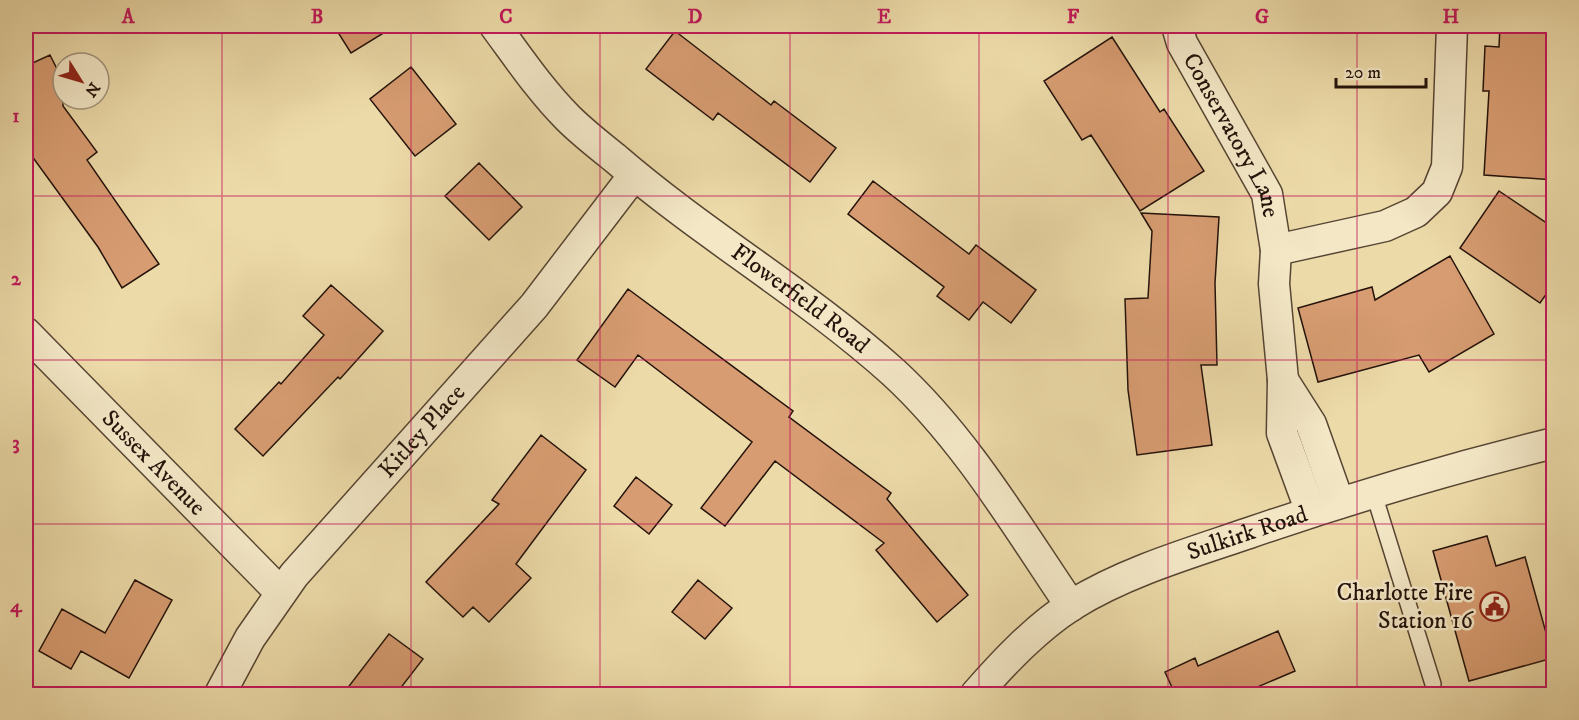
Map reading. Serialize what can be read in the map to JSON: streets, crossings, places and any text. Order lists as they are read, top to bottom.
{
  "streets": {
    "street": [
      "Conservatory Lane",
      "Flowerfield Road",
      "Kitley Place",
      "Sussex Avenue",
      "Sulkirk Road"
    ]
  },
  "crossings": [
    ["Conservatory Lane", "Sulkirk Road"],
    ["Flowerfield Road", "Kitley Place"],
    ["Flowerfield Road", "Sulkirk Road"],
    ["Kitley Place", "Sussex Avenue"]
  ],
  "places": {
    "public building": ["Charlotte Fire Station 16"]
  },
  "scale_bar": "20 m",
  "north": "bottom right",
  "grid": {
    "columns": [
      "A",
      "B",
      "C",
      "D",
      "E",
      "F",
      "G",
      "H"
    ],
    "rows": [
      "1",
      "2",
      "3",
      "4"
    ]
  }
}
